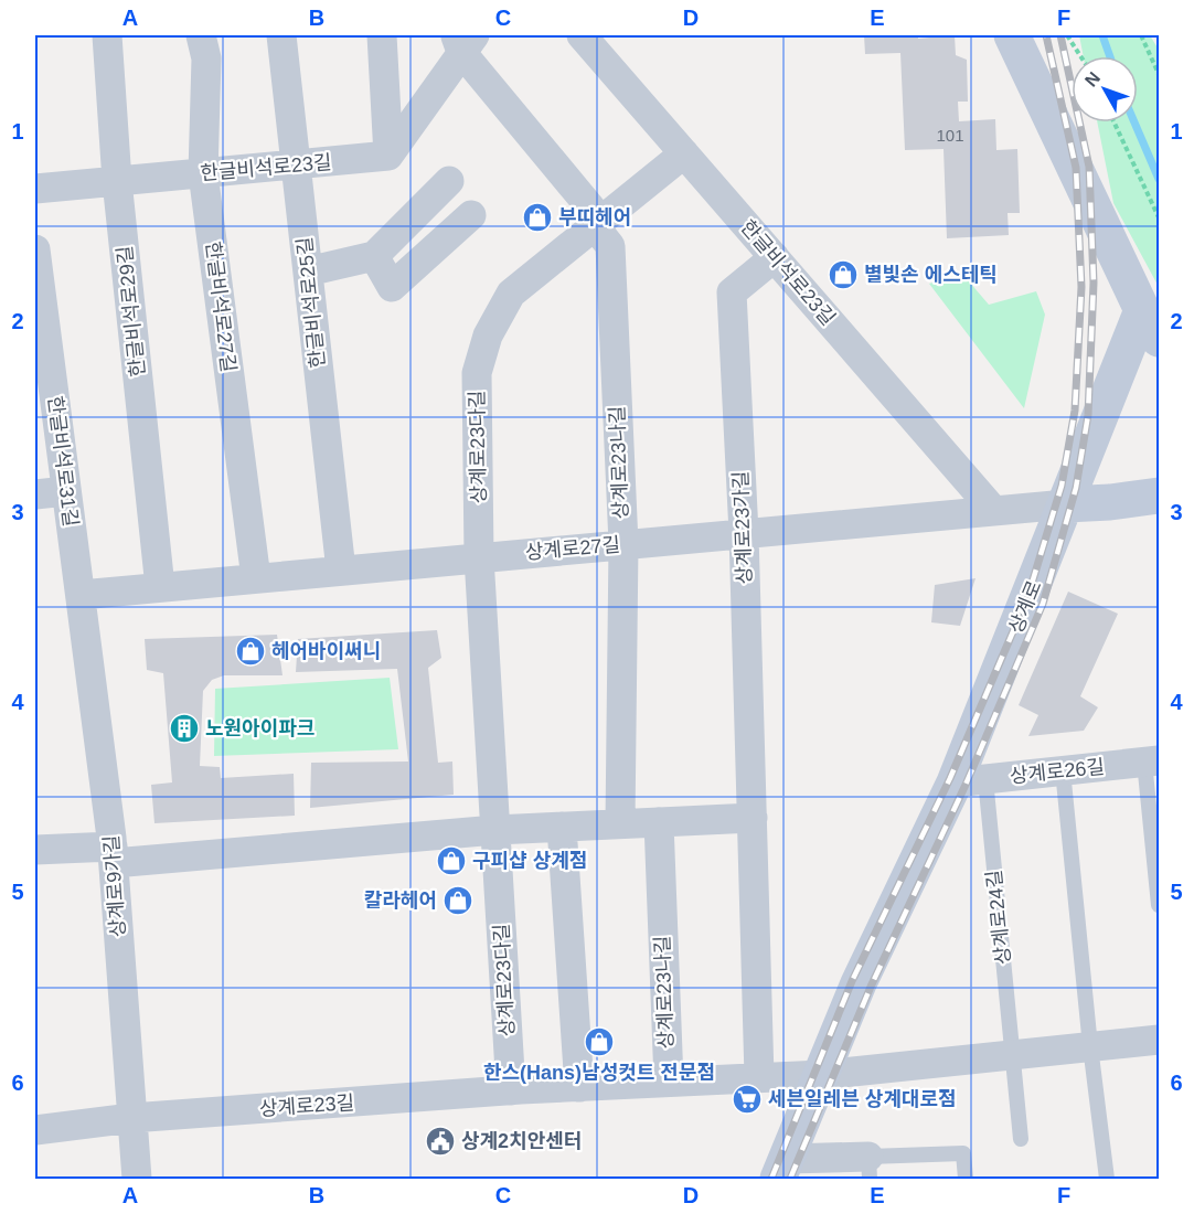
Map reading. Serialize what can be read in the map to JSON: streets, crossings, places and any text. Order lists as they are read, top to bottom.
{
  "streets": {
    "main road": ["상계로"],
    "street": [
      "한글비석로23길",
      "한글비석로25길",
      "한글비석로27길",
      "한글비석로29길",
      "상계로23다길",
      "한글비석로31길",
      "상계로23나길",
      "상계로23가길",
      "상계로27길",
      "상계로26길",
      "상계로9가길",
      "상계로23길"
    ],
    "lane": ["상계로24길"]
  },
  "crossings": [
    ["한글비석로23길", "한글비석로25길"],
    ["한글비석로23길", "한글비석로27길"],
    ["한글비석로23길", "한글비석로29길"],
    ["한글비석로23길", "상계로23다길"],
    ["한글비석로23길", "상계로23가길"],
    ["한글비석로23길", "상계로27길"],
    ["한글비석로25길", "상계로27길"],
    ["한글비석로27길", "상계로27길"],
    ["한글비석로29길", "상계로27길"],
    ["상계로23다길", "상계로23나길"],
    ["상계로23다길", "상계로27길"],
    ["상계로23다길", "상계로23길"],
    ["한글비석로31길", "상계로27길"],
    ["한글비석로31길", "상계로9가길"],
    ["상계로23나길", "상계로27길"],
    ["상계로23나길", "상계로23길"],
    ["상계로23가길", "상계로27길"],
    ["상계로23가길", "상계로23길"],
    ["상계로27길", "상계로"],
    ["상계로27길", "상계로9가길"],
    ["상계로", "상계로26길"],
    ["상계로", "상계로24길"],
    ["상계로", "상계로23길"],
    ["상계로26길", "상계로24길"],
    ["상계로9가길", "상계로23길"]
  ],
  "places": {
    "shop": [
      "부띠헤어",
      "별빛손 에스테틱",
      "헤어바이써니",
      "구피샵 상계점",
      "칼라헤어",
      "한스(Hans)남성컷트 전문점"
    ],
    "building": ["노원아이파크"],
    "supermarket": ["세븐일레븐 상계대로점"],
    "public building": ["상계2치안센터"]
  },
  "house_numbers": ["101"],
  "north": "top left",
  "grid": {
    "columns": [
      "A",
      "B",
      "C",
      "D",
      "E",
      "F"
    ],
    "rows": [
      "1",
      "2",
      "3",
      "4",
      "5",
      "6"
    ]
  }
}
